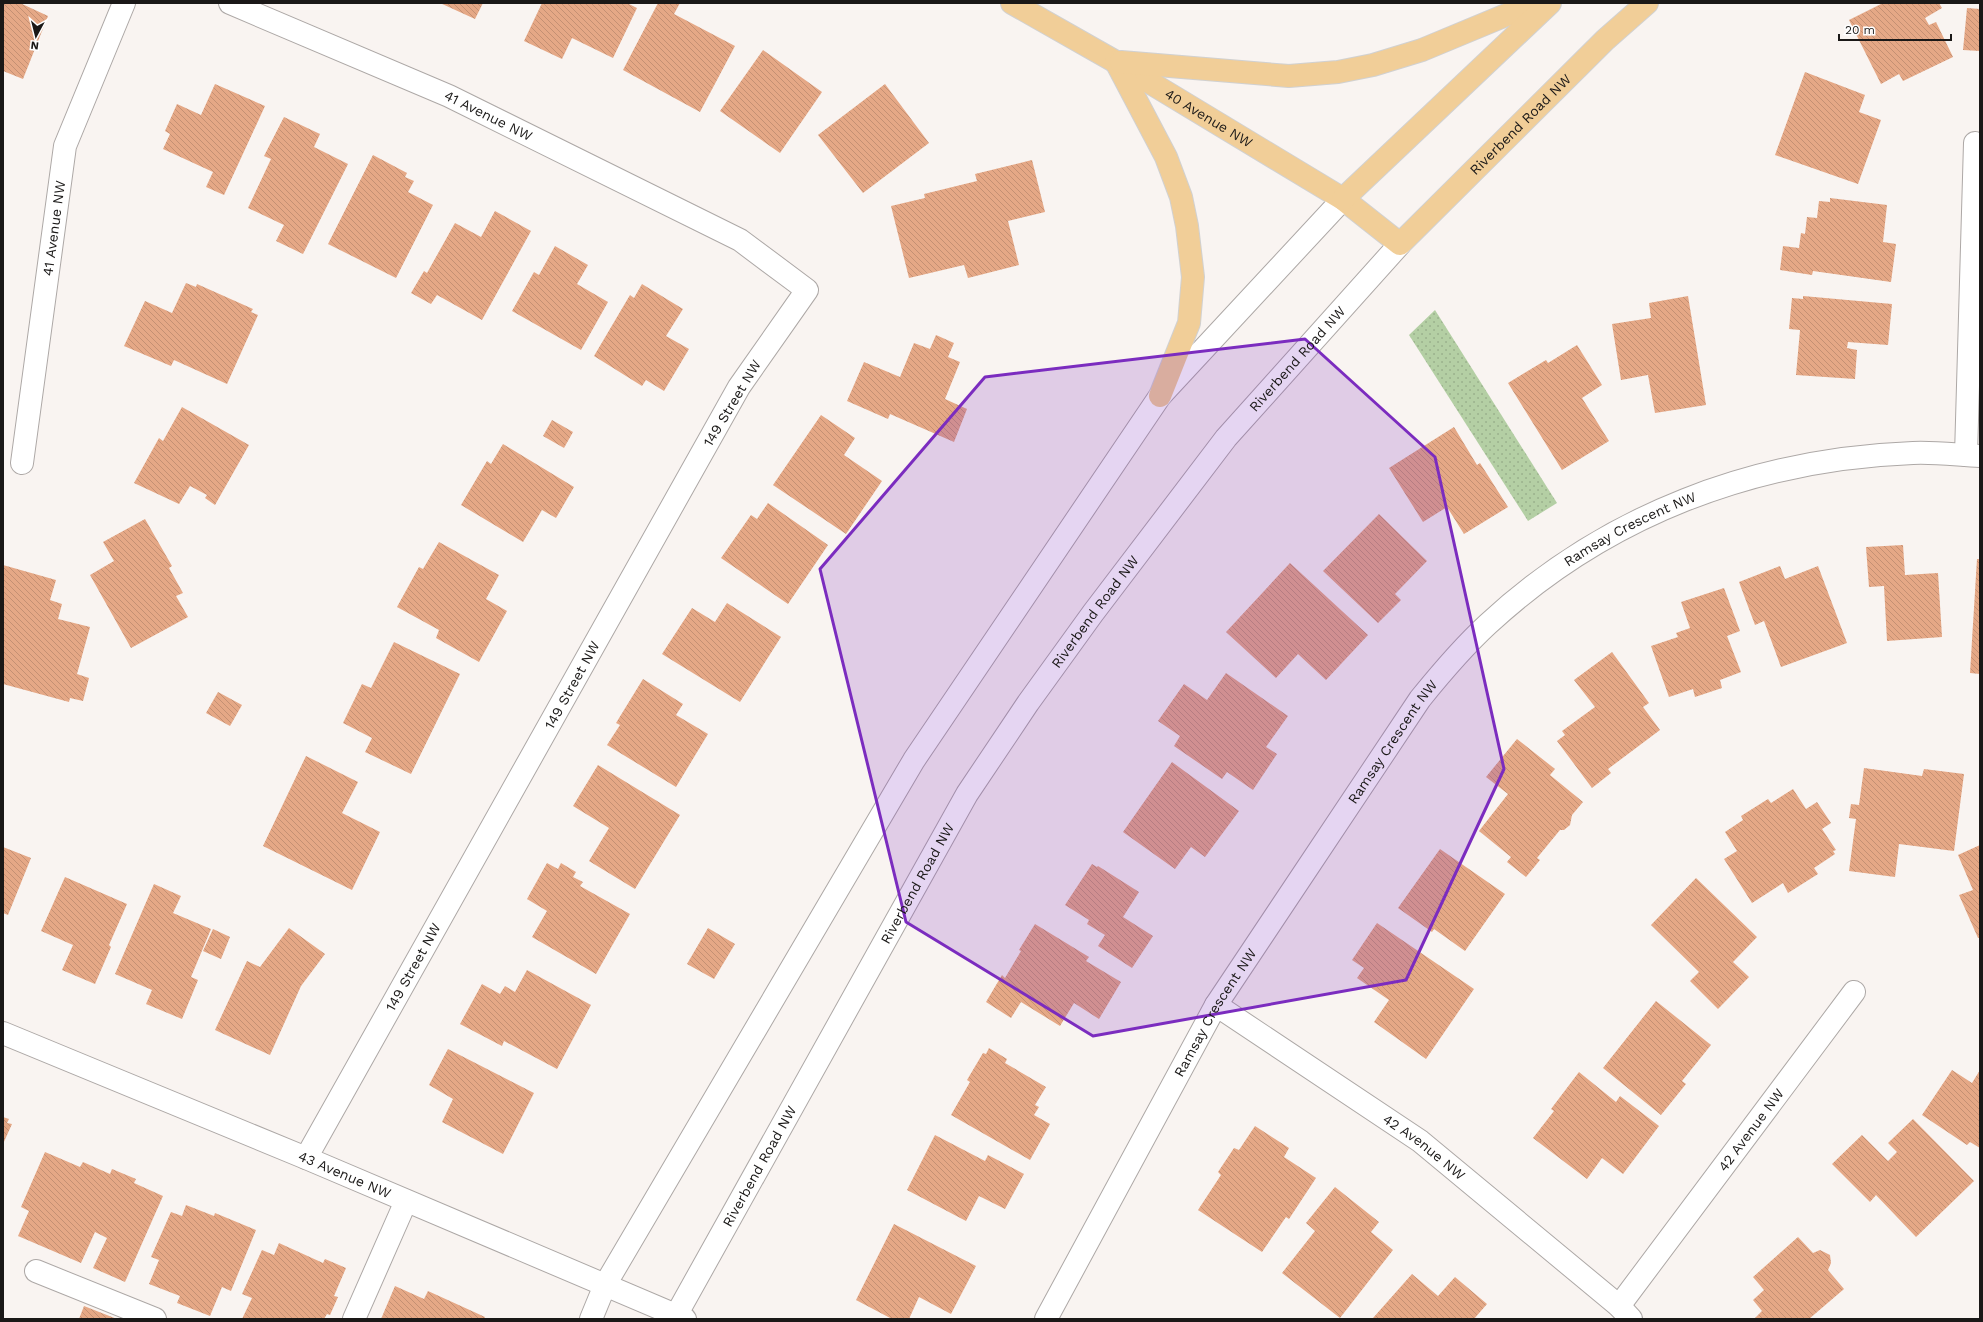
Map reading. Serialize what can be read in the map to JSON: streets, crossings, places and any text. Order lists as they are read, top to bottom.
{
  "streets": {
    "main road": ["40 Avenue NW", "Riverbend Road NW"],
    "street": [
      "41 Avenue NW",
      "149 Street NW",
      "Ramsay Crescent NW",
      "42 Avenue NW",
      "43 Avenue NW"
    ]
  },
  "crossings": [
    ["41 Avenue NW", "149 Street NW"],
    ["40 Avenue NW", "Riverbend Road NW"],
    ["Riverbend Road NW", "43 Avenue NW"],
    ["149 Street NW", "43 Avenue NW"],
    ["Ramsay Crescent NW", "42 Avenue NW"]
  ],
  "scale_bar": "20 m",
  "north": "bottom"
}
